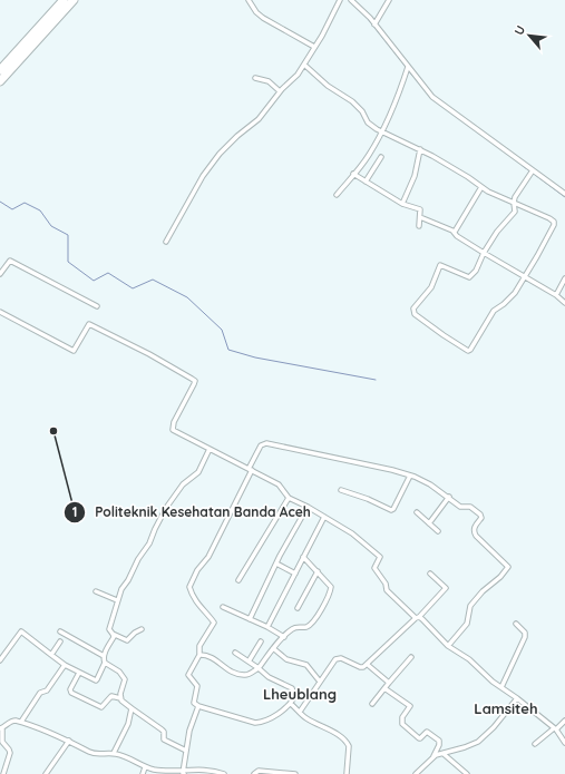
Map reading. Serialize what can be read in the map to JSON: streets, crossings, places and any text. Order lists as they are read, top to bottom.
{
  "districts": ["Lheublang", "Lamsiteh"],
  "places": ["Politeknik Kesehatan Banda Aceh"],
  "north": "top left"
}
